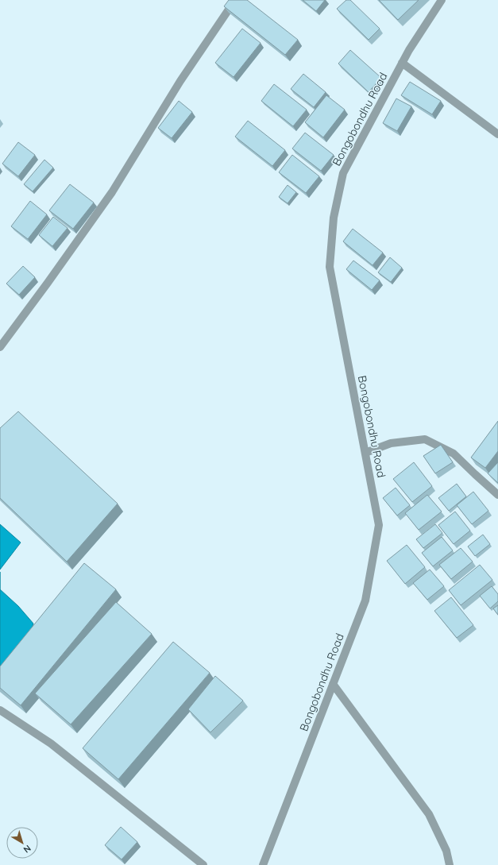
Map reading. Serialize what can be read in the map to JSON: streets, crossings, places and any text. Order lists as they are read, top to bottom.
{
  "streets": {
    "street": ["Bongobondhu Road"]
  },
  "north": "bottom right"
}
